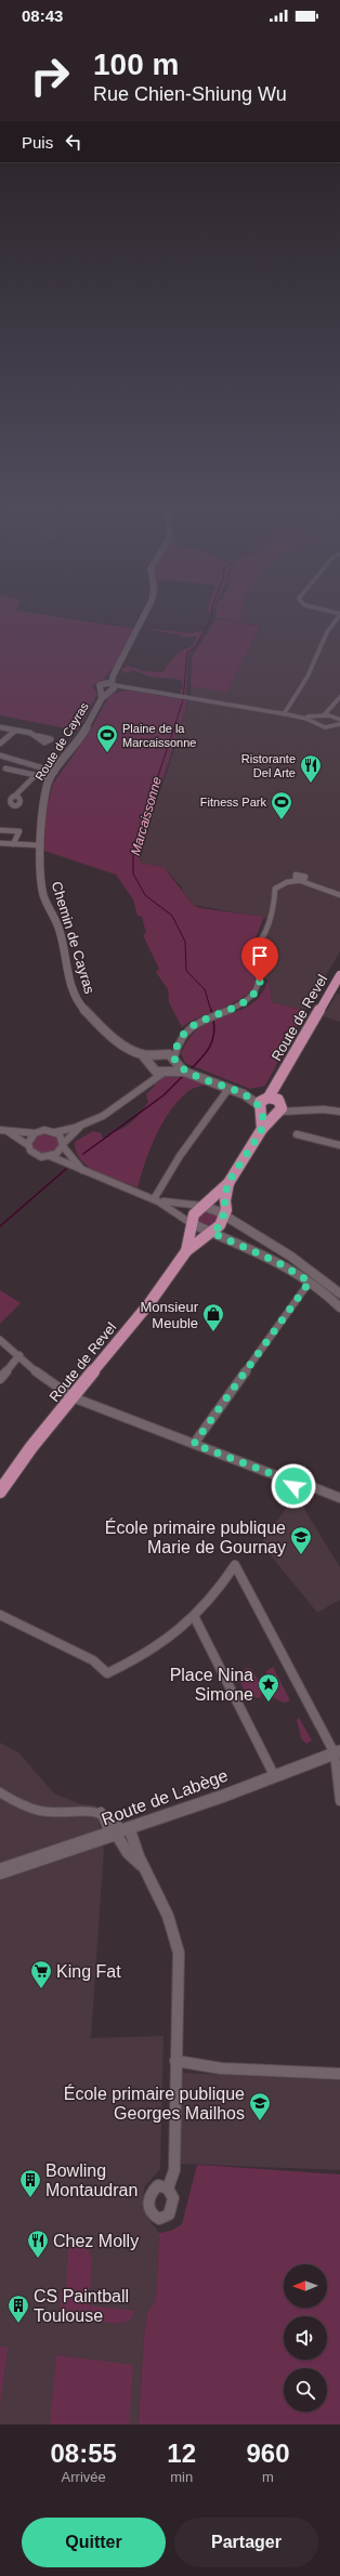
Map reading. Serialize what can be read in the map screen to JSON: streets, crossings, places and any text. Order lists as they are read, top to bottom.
{
  "streets": {
    "main road": ["Route de Revel"],
    "street": ["Route de Cayras", "Chemin de Cayras", "Route de Labège"]
  },
  "crossings": [
    ["Route de Cayras", "Chemin de Cayras"],
    ["Chemin de Cayras", "Route de Revel"]
  ],
  "water": ["Marcaissonne"],
  "places": {
    "sports": ["Plaine de la Marcaissonne", "Fitness Park"],
    "restaurant": ["Ristorante Del Arte", "Chez Molly"],
    "shop": ["Monsieur Meuble"],
    "school or university": ["École primaire publique Marie de Gournay", "École primaire publique Georges Mailhos"],
    "place": ["Place Nina Simone"],
    "supermarket": ["King Fat"],
    "building": ["Bowling Montaudran", "CS Paintball Toulouse"]
  },
  "north": "left",
  "page": {
    "status": "08:43",
    "turn": ["100 m", "Rue Chien-Shiung Wu"],
    "then": "Puis",
    "eta": [
      "08:55",
      "Arrivée",
      "12",
      "min",
      "960",
      "m"
    ],
    "buttons": ["Quitter", "Partager"]
  }
}
